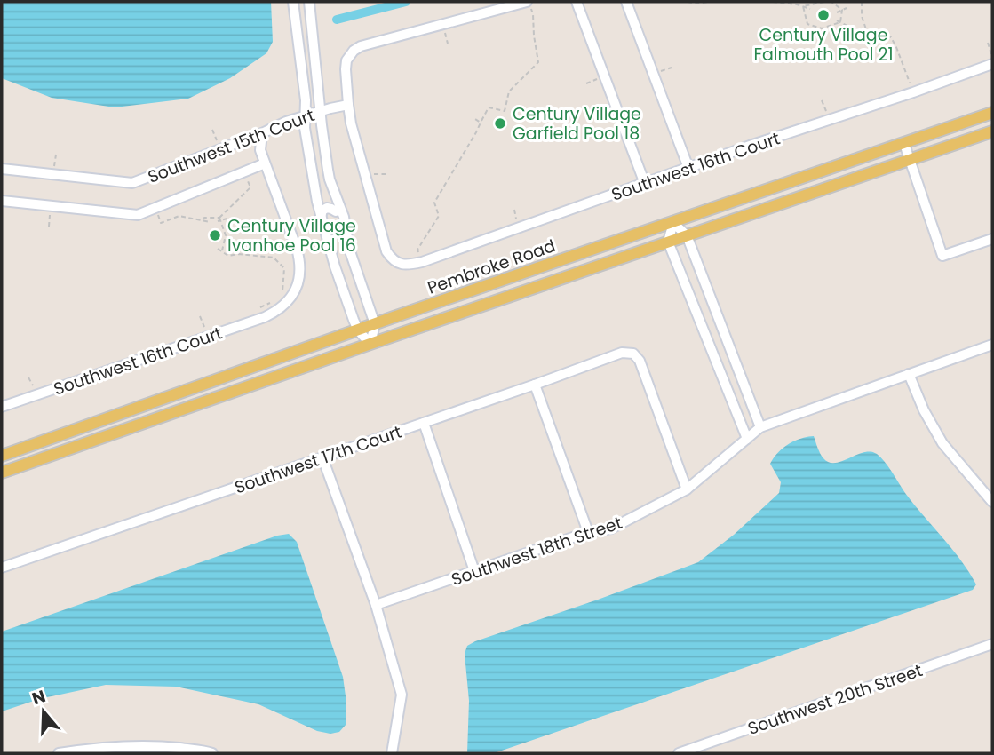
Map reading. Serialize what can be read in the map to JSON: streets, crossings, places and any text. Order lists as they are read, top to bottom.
{
  "streets": {
    "main road": ["Pembroke Road"],
    "street": [
      "Southwest 15th Court",
      "Southwest 16th Court",
      "Southwest 17th Court",
      "Southwest 18th Street",
      "Southwest 20th Street"
    ]
  },
  "crossings": [
    ["Southwest 17th Court", "Southwest 18th Street"]
  ],
  "places": ["Century Village Falmouth Pool 21", "Century Village Garfield Pool 18", "Century Village Ivanhoe Pool 16"],
  "north": "top"
}
